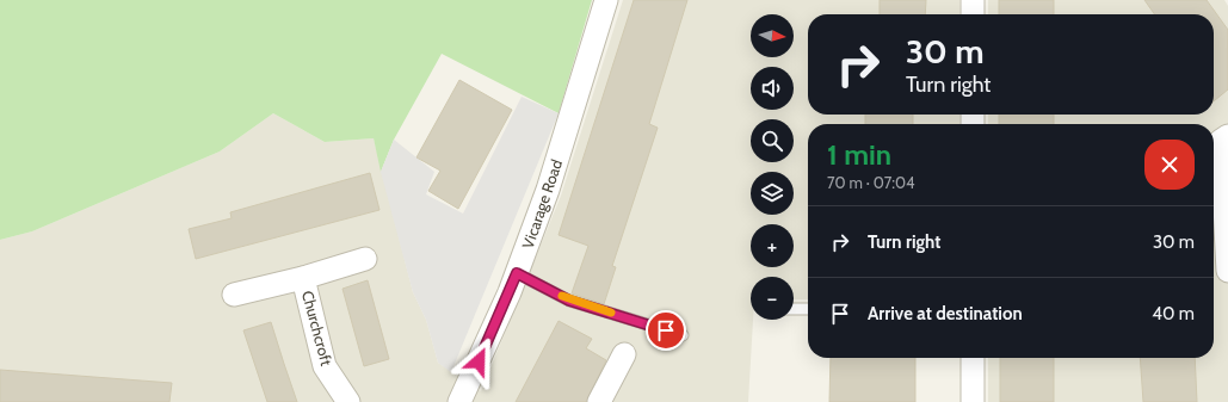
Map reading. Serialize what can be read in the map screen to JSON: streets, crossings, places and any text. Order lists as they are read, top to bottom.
{
  "streets": {
    "street": ["Vicarage Road", "Churchcroft"]
  },
  "north": "right",
  "page": {
    "map_buttons": ["+", "−"],
    "turn": ["30 m", "Turn right"],
    "heading": ["1 min", "70 m · 07:04"],
    "list": [
      {
        "name": "Turn right",
        "value": "30 m"
      },
      {
        "name": "Arrive at destination",
        "value": "40 m"
      }
    ]
  }
}
